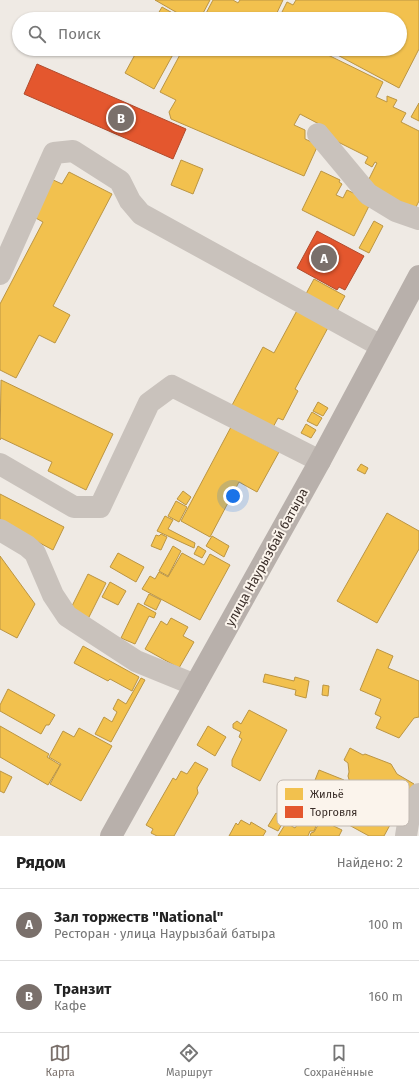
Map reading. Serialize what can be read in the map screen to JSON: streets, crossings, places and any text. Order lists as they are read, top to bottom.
{
  "streets": {
    "main road": ["улица Наурызбай батыра"]
  },
  "legend": ["Жильё", "Торговля"],
  "page": {
    "search": "Поиск",
    "pins": ["B", "A"],
    "heading": ["Рядом", "Найдено: 2"],
    "list": [
      {
        "mark": "A",
        "name": "Зал торжеств \"National\"",
        "note": "Ресторан · улица Наурызбай батыра",
        "value": "100 m"
      },
      {
        "mark": "B",
        "name": "Транзит",
        "note": "Кафе",
        "value": "160 m"
      }
    ],
    "nav": ["Карта", "Маршрут", "Сохранённые"]
  }
}
